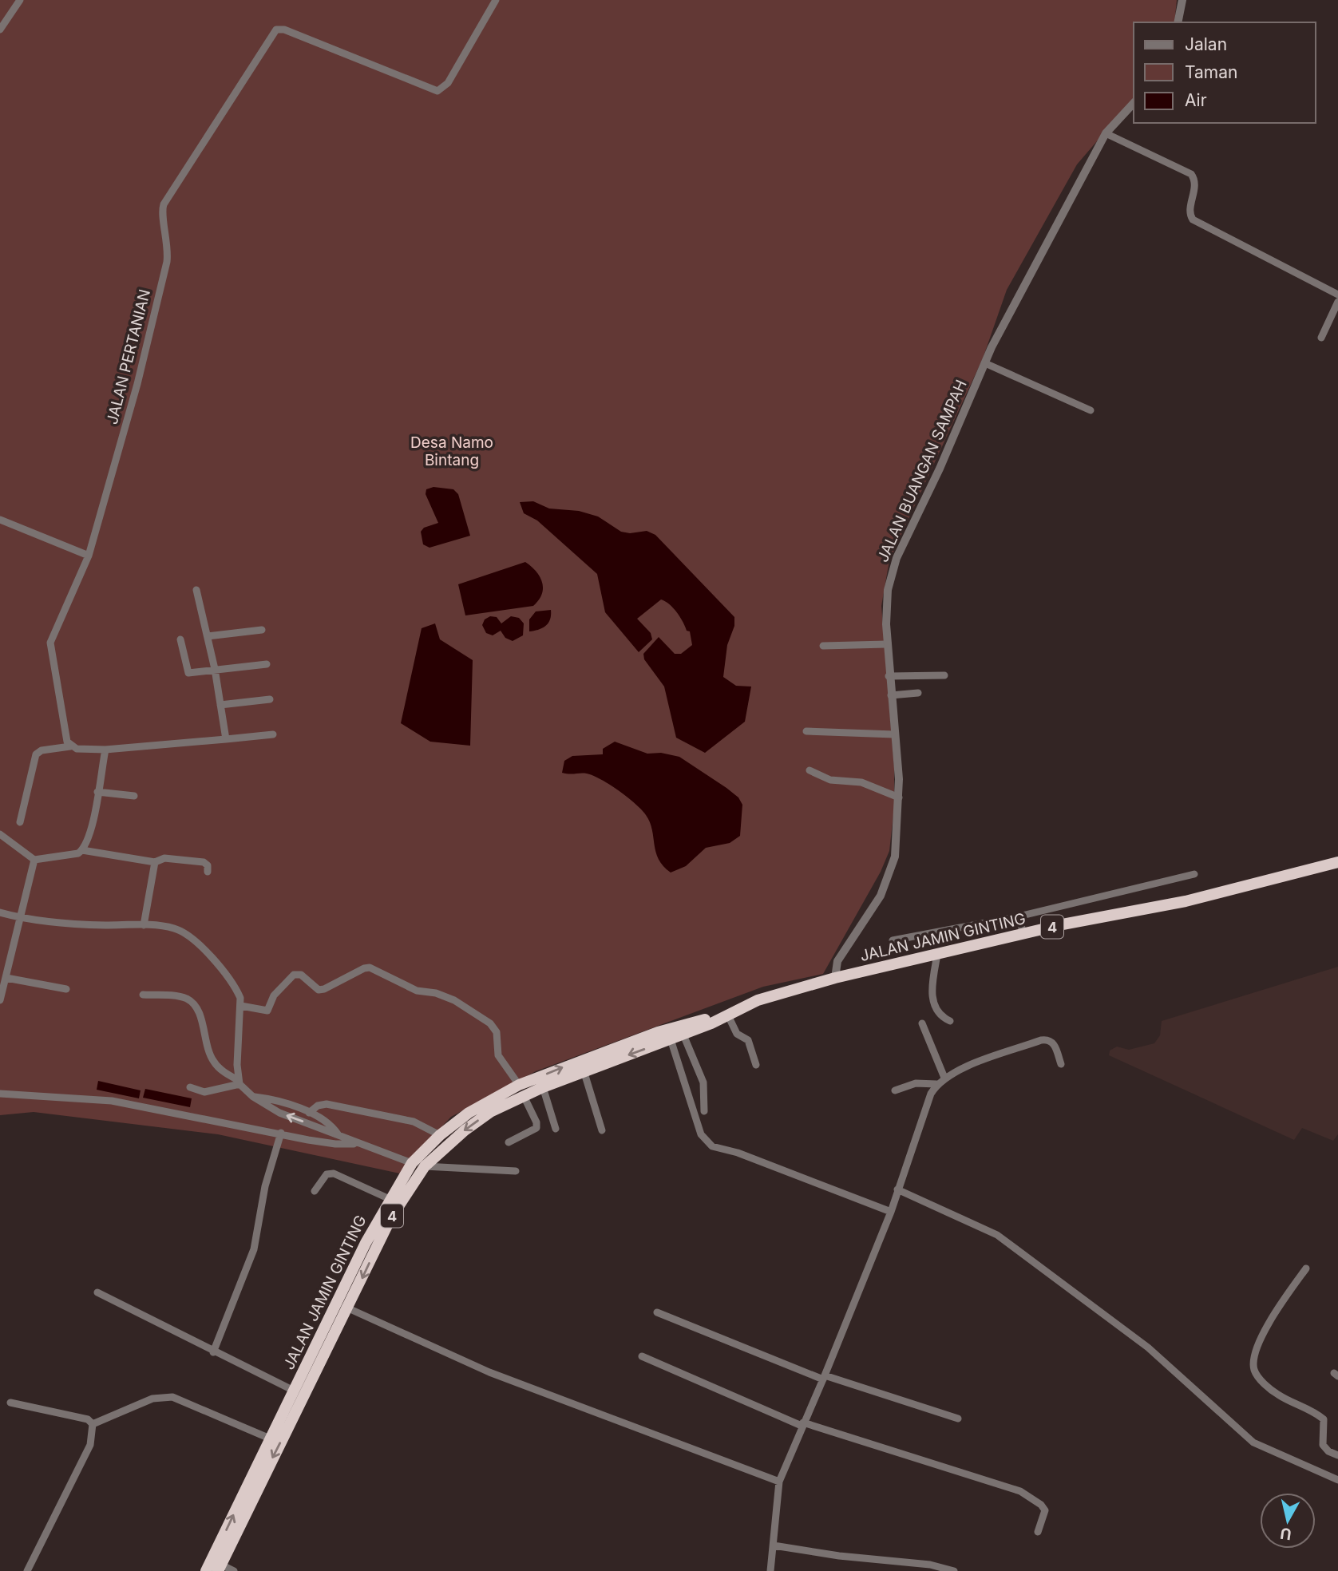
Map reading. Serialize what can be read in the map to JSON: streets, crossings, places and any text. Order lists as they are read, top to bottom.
{
  "streets": {
    "highway": ["4", "JALAN JAMIN GINTING"],
    "street": ["JALAN PERTANIAN", "JALAN BUANGAN SAMPAH"]
  },
  "crossings": [
    ["JALAN BUANGAN SAMPAH", "JALAN JAMIN GINTING"]
  ],
  "parks": ["Desa Namo Bintang"],
  "legend": ["Jalan", "Taman", "Air"],
  "north": "bottom"
}
